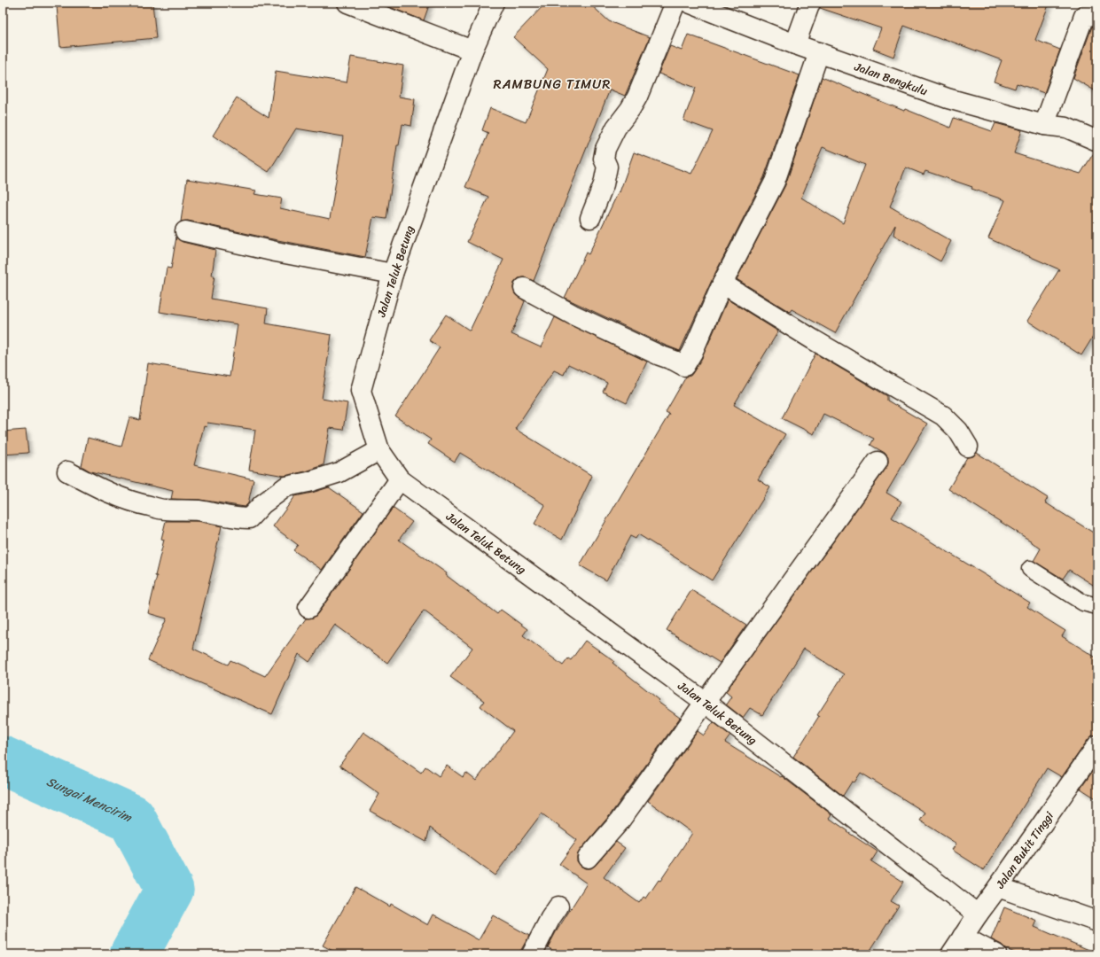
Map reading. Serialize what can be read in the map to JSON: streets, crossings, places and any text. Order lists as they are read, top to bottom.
{
  "streets": {
    "street": ["Jalan Bengkulu", "Jalan Teluk Betung", "Jalan Bukit Tinggi"]
  },
  "crossings": [
    ["Jalan Teluk Betung", "Jalan Bukit Tinggi"]
  ],
  "districts": ["RAMBUNG TIMUR"],
  "water": ["Sungai Mencirim"]
}
